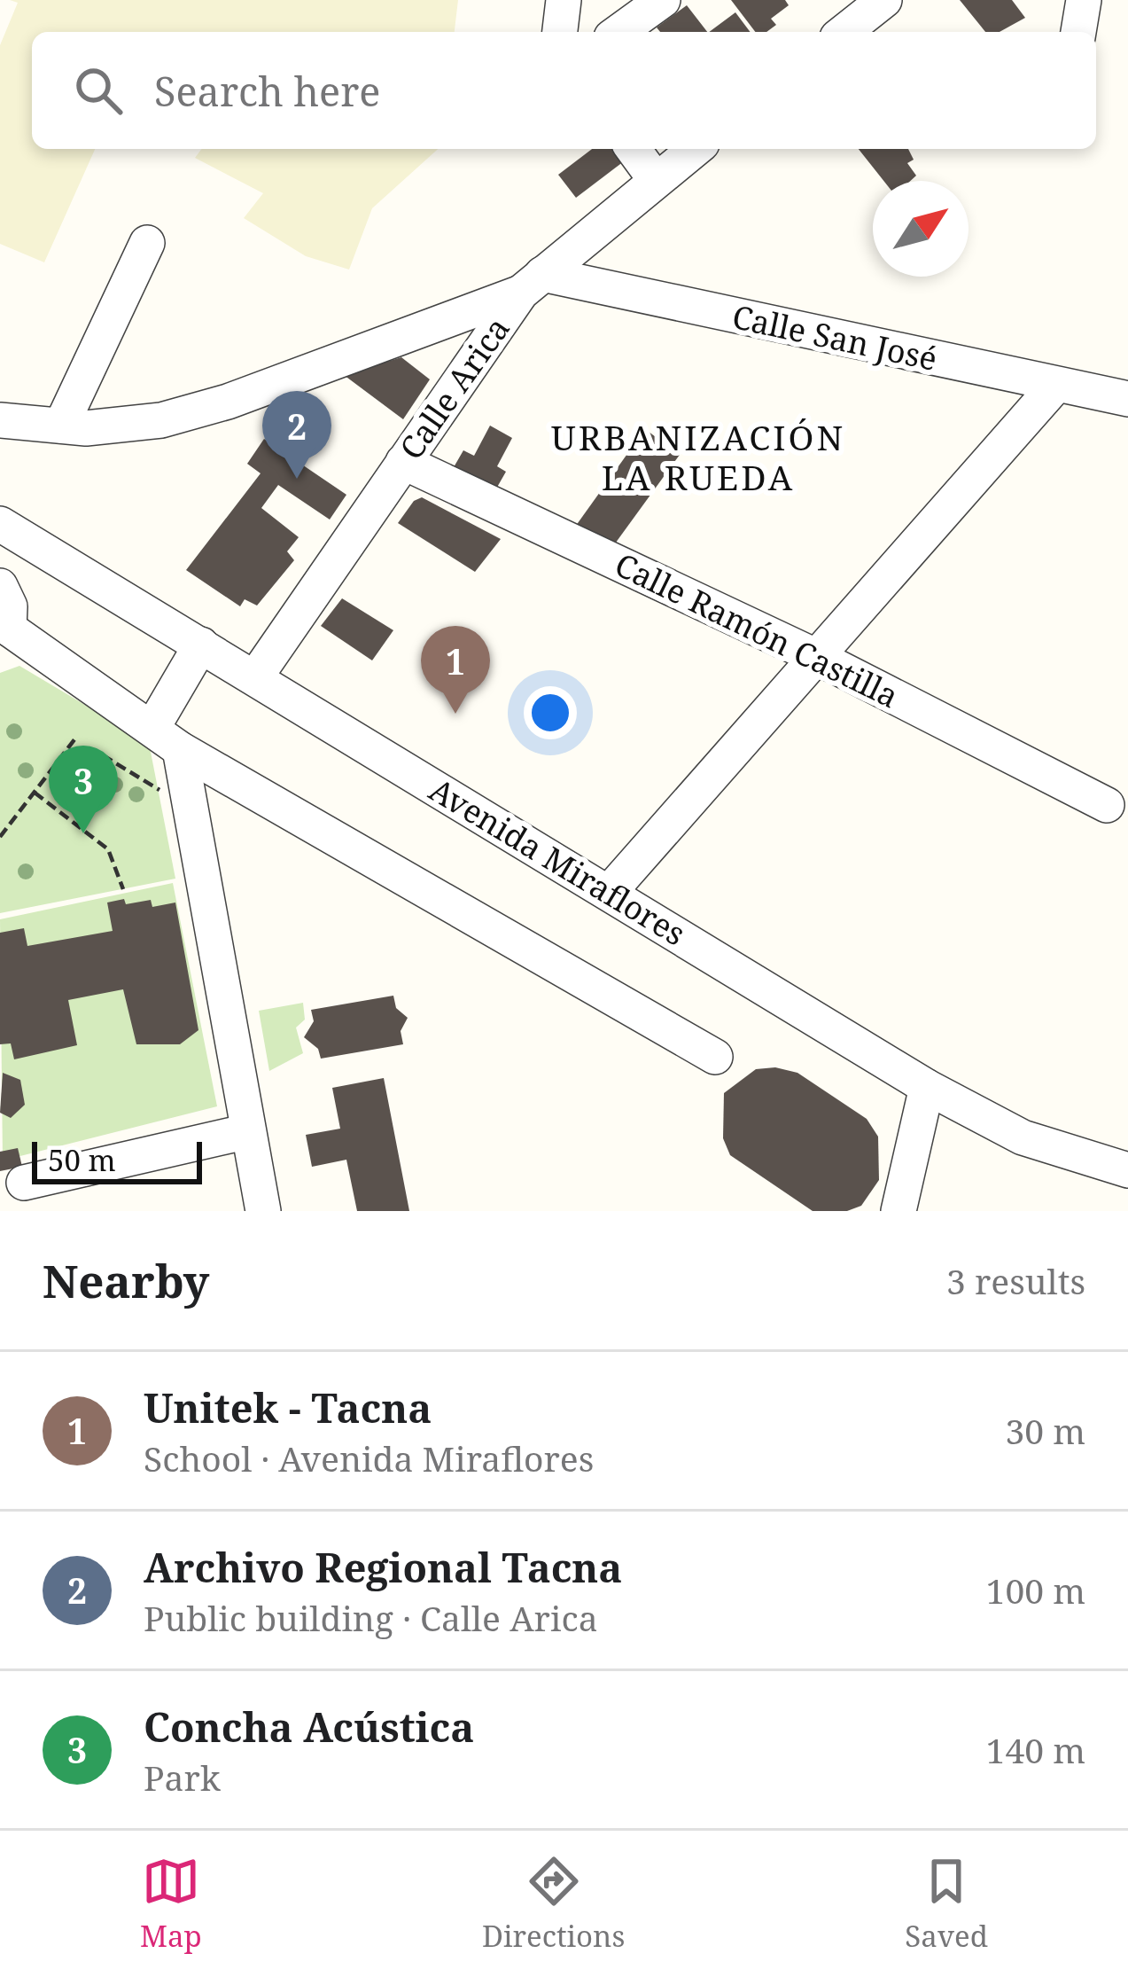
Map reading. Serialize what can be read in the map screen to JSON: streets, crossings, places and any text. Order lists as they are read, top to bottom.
{
  "streets": {
    "street": [
      "Calle San José",
      "Calle Arica",
      "Calle Ramón Castilla",
      "Avenida Miraflores"
    ]
  },
  "crossings": [
    ["Calle San José", "Calle Arica"],
    ["Calle Arica", "Calle Ramón Castilla"],
    ["Calle Arica", "Avenida Miraflores"]
  ],
  "districts": ["URBANIZACIÓN LA RUEDA"],
  "scale_bar": "50 m",
  "north": "top right",
  "page": {
    "search": "Search here",
    "pins": ["2", "1", "3"],
    "scale": "50 m",
    "heading": ["Nearby", "3 results"],
    "list": [
      {
        "mark": "1",
        "name": "Unitek - Tacna",
        "note": "School · Avenida Miraflores",
        "value": "30 m"
      },
      {
        "mark": "2",
        "name": "Archivo Regional Tacna",
        "note": "Public building · Calle Arica",
        "value": "100 m"
      },
      {
        "mark": "3",
        "name": "Concha Acústica",
        "note": "Park",
        "value": "140 m"
      }
    ],
    "nav": ["Map", "Directions", "Saved"]
  }
}
